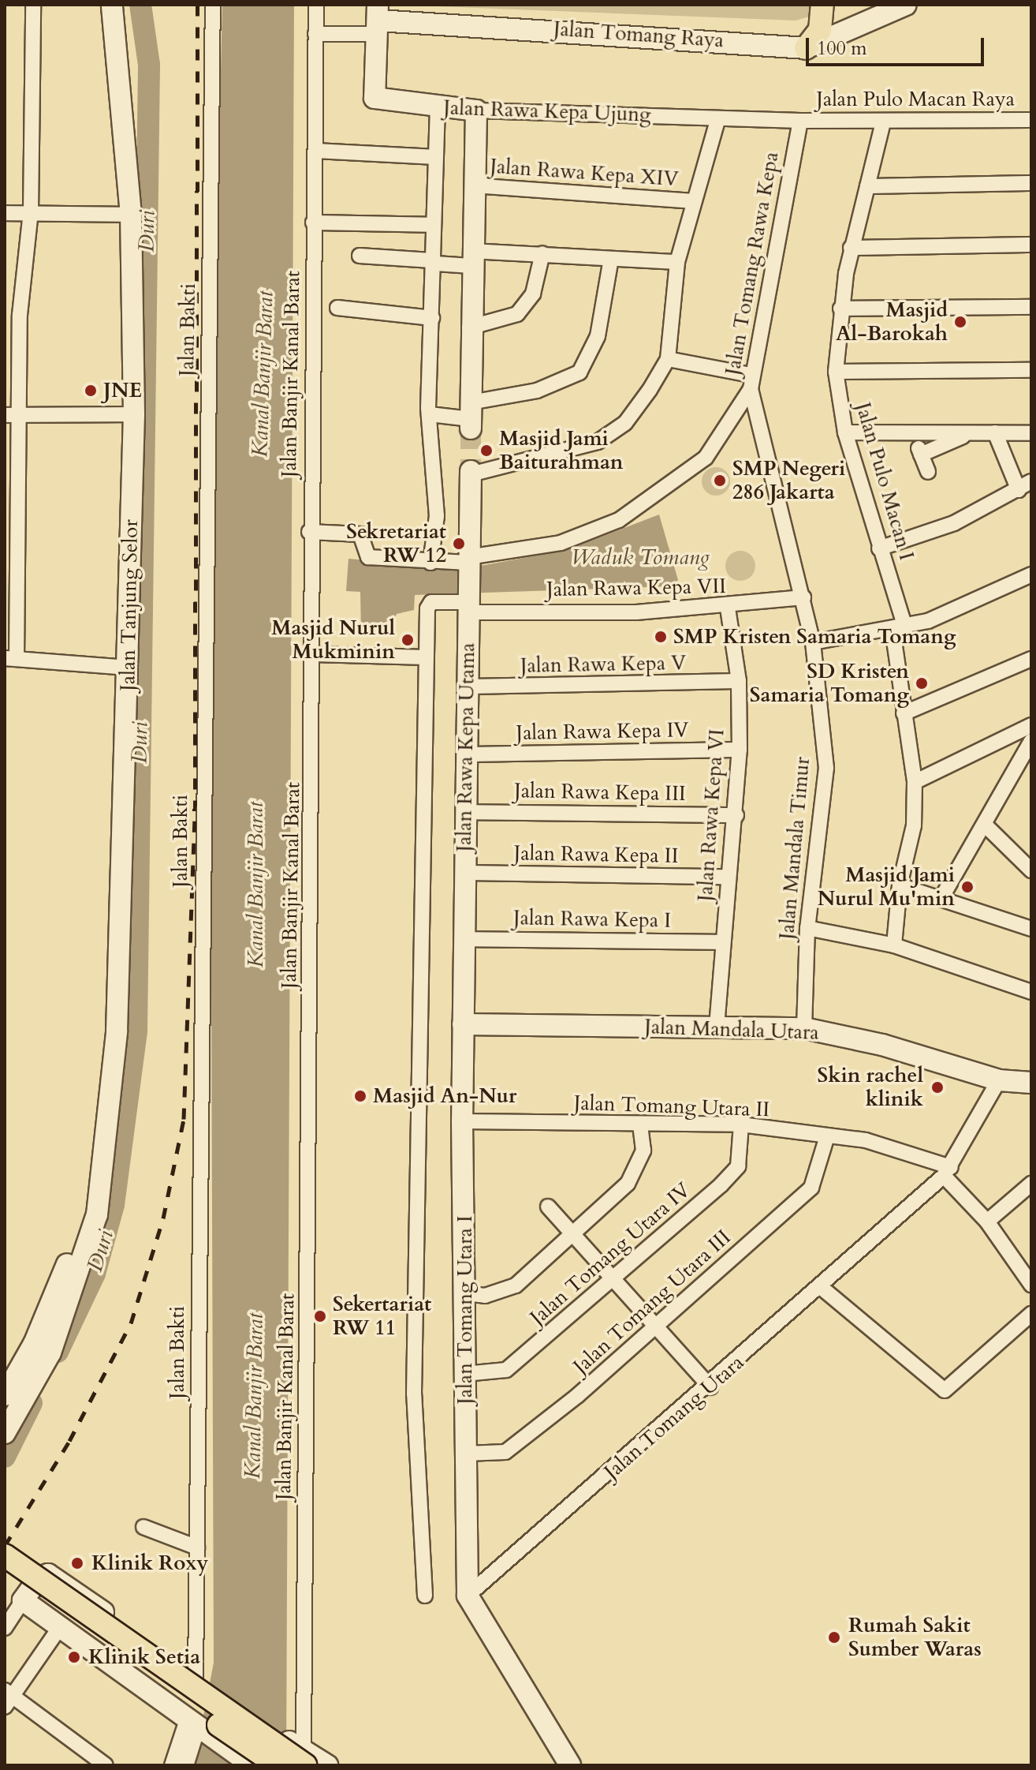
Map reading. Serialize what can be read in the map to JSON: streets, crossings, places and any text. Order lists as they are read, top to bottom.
{
  "streets": {
    "street": [
      "Jalan Tomang Raya",
      "Jalan Pulo Macan Raya",
      "Jalan Rawa Kepa Ujung",
      "Jalan Rawa Kepa XIV",
      "Jalan Tomang Rawa Kepa",
      "Jalan Bakti",
      "Jalan Banjir Kanal Barat",
      "Jalan Pulo Macan I",
      "Jalan Rawa Kepa VII",
      "Jalan Tanjung Selor",
      "Jalan Rawa Kepa V",
      "Jalan Rawa Kepa IV",
      "Jalan Rawa Kepa Utama",
      "Jalan Rawa Kepa III",
      "Jalan Rawa Kepa VI",
      "Jalan Mandala Timur",
      "Jalan Rawa Kepa II",
      "Jalan Rawa Kepa I",
      "Jalan Mandala Utara",
      "Jalan Tomang Utara II",
      "Jalan Tomang Utara IV",
      "Jalan Tomang Utara III",
      "Jalan Tomang Utara I",
      "Jalan Tomang Utara"
    ]
  },
  "crossings": [
    ["Jalan Tomang Raya", "Jalan Rawa Kepa Ujung"],
    ["Jalan Pulo Macan Raya", "Jalan Rawa Kepa Ujung"],
    ["Jalan Pulo Macan Raya", "Jalan Tomang Rawa Kepa"],
    ["Jalan Pulo Macan Raya", "Jalan Pulo Macan I"],
    ["Jalan Rawa Kepa Ujung", "Jalan Tomang Rawa Kepa"],
    ["Jalan Tomang Rawa Kepa", "Jalan Rawa Kepa VII"],
    ["Jalan Tomang Rawa Kepa", "Jalan Mandala Timur"],
    ["Jalan Rawa Kepa VII", "Jalan Rawa Kepa Utama"],
    ["Jalan Rawa Kepa VII", "Jalan Rawa Kepa VI"],
    ["Jalan Rawa Kepa VII", "Jalan Mandala Timur"],
    ["Jalan Rawa Kepa V", "Jalan Rawa Kepa Utama"],
    ["Jalan Rawa Kepa V", "Jalan Rawa Kepa VI"],
    ["Jalan Rawa Kepa IV", "Jalan Rawa Kepa Utama"],
    ["Jalan Rawa Kepa IV", "Jalan Rawa Kepa VI"],
    ["Jalan Rawa Kepa Utama", "Jalan Rawa Kepa III"],
    ["Jalan Rawa Kepa Utama", "Jalan Rawa Kepa II"],
    ["Jalan Rawa Kepa Utama", "Jalan Rawa Kepa I"],
    ["Jalan Rawa Kepa Utama", "Jalan Mandala Utara"],
    ["Jalan Rawa Kepa Utama", "Jalan Tomang Utara I"],
    ["Jalan Rawa Kepa III", "Jalan Rawa Kepa VI"],
    ["Jalan Rawa Kepa VI", "Jalan Rawa Kepa II"],
    ["Jalan Rawa Kepa VI", "Jalan Rawa Kepa I"],
    ["Jalan Rawa Kepa VI", "Jalan Mandala Utara"],
    ["Jalan Mandala Timur", "Jalan Mandala Utara"],
    ["Jalan Mandala Utara", "Jalan Tomang Utara I"],
    ["Jalan Mandala Utara", "Jalan Tomang Utara"],
    ["Jalan Tomang Utara II", "Jalan Tomang Utara IV"],
    ["Jalan Tomang Utara II", "Jalan Tomang Utara III"],
    ["Jalan Tomang Utara II", "Jalan Tomang Utara I"],
    ["Jalan Tomang Utara II", "Jalan Tomang Utara"],
    ["Jalan Tomang Utara IV", "Jalan Tomang Utara I"],
    ["Jalan Tomang Utara III", "Jalan Tomang Utara I"],
    ["Jalan Tomang Utara I", "Jalan Tomang Utara"]
  ],
  "water": ["Duri", "Kanal Banjir Barat", "Waduk Tomang"],
  "places": [
    "Masjid Al-Barokah",
    "JNE",
    "Masjid Jami Baiturahman",
    "SMP Negeri 286 Jakarta",
    "Sekretariat RW 12",
    "SMP Kristen Samaria Tomang",
    "Masjid Nurul Mukminin",
    "SD Kristen Samaria Tomang",
    "Masjid Jami Nurul Mu'min",
    "Skin rachel klinik",
    "Masjid An-Nur",
    "Sekertariat RW 11",
    "Klinik Roxy",
    "Rumah Sakit Sumber Waras",
    "Klinik Setia"
  ],
  "scale_bar": "100 m"
}
